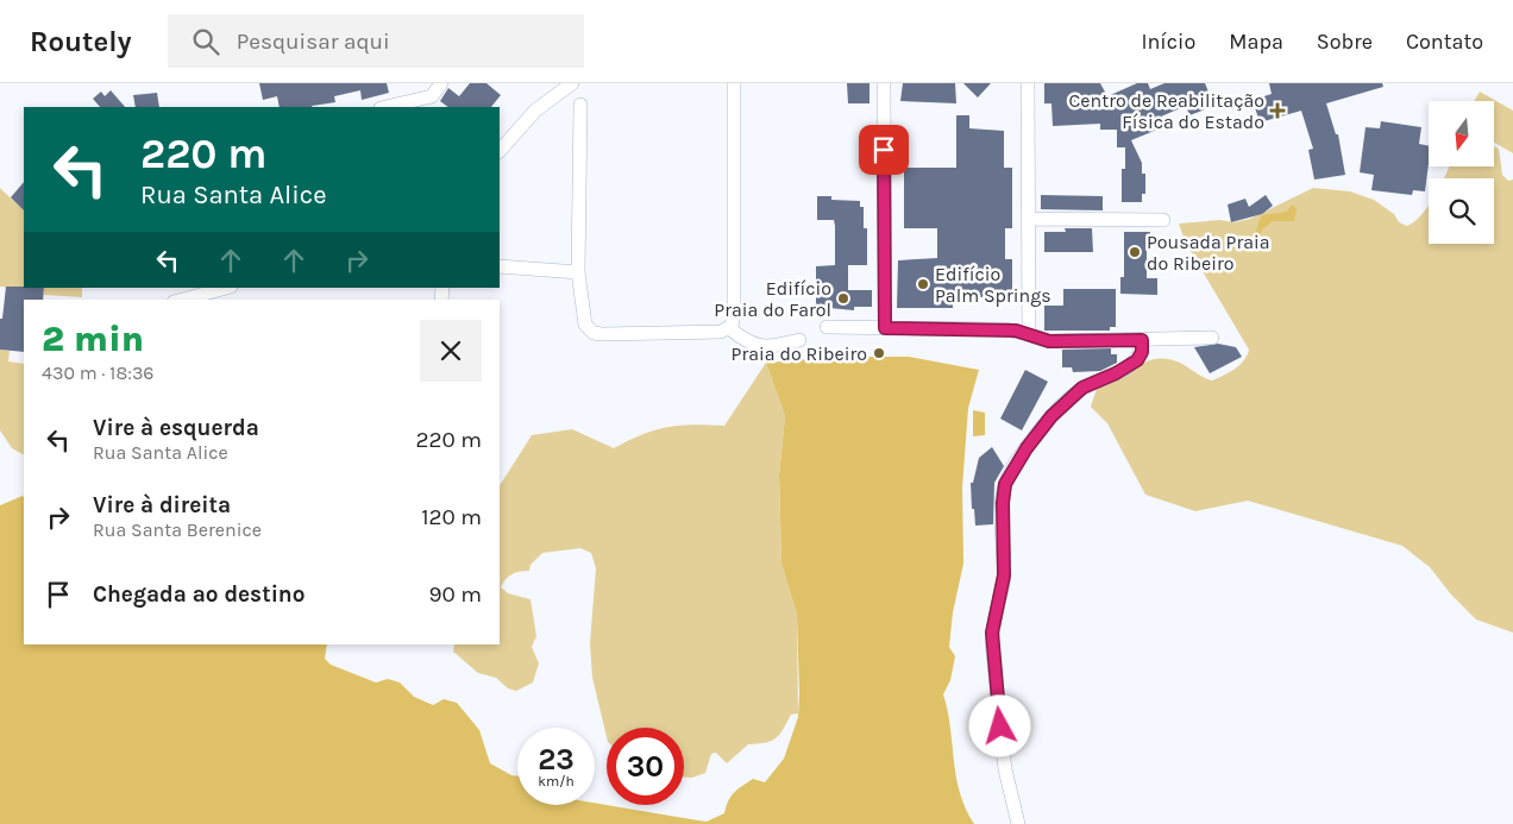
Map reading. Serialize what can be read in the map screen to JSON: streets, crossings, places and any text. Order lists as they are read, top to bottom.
{
  "places": {
    "health": ["Centro de Reabilitação Física do Estado"],
    "other": [
      "Pousada Praia do Ribeiro",
      "Edifício Palm Springs",
      "Edifício Praia do Farol",
      "Praia do Ribeiro"
    ]
  },
  "north": "bottom",
  "page": {
    "header": "Routely",
    "search": "Pesquisar aqui",
    "nav": [
      "Início",
      "Mapa",
      "Sobre",
      "Contato"
    ],
    "turn": ["220 m", "Rua Santa Alice"],
    "heading": ["2 min", "430 m · 18:36"],
    "list": [
      {
        "name": "Vire à esquerda",
        "note": "Rua Santa Alice",
        "value": "220 m"
      },
      {
        "name": "Vire à direita",
        "note": "Rua Santa Berenice",
        "value": "120 m"
      },
      {
        "name": "Chegada ao destino",
        "value": "90 m"
      }
    ],
    "speed": "23 km/h",
    "limit": "30"
  }
}
